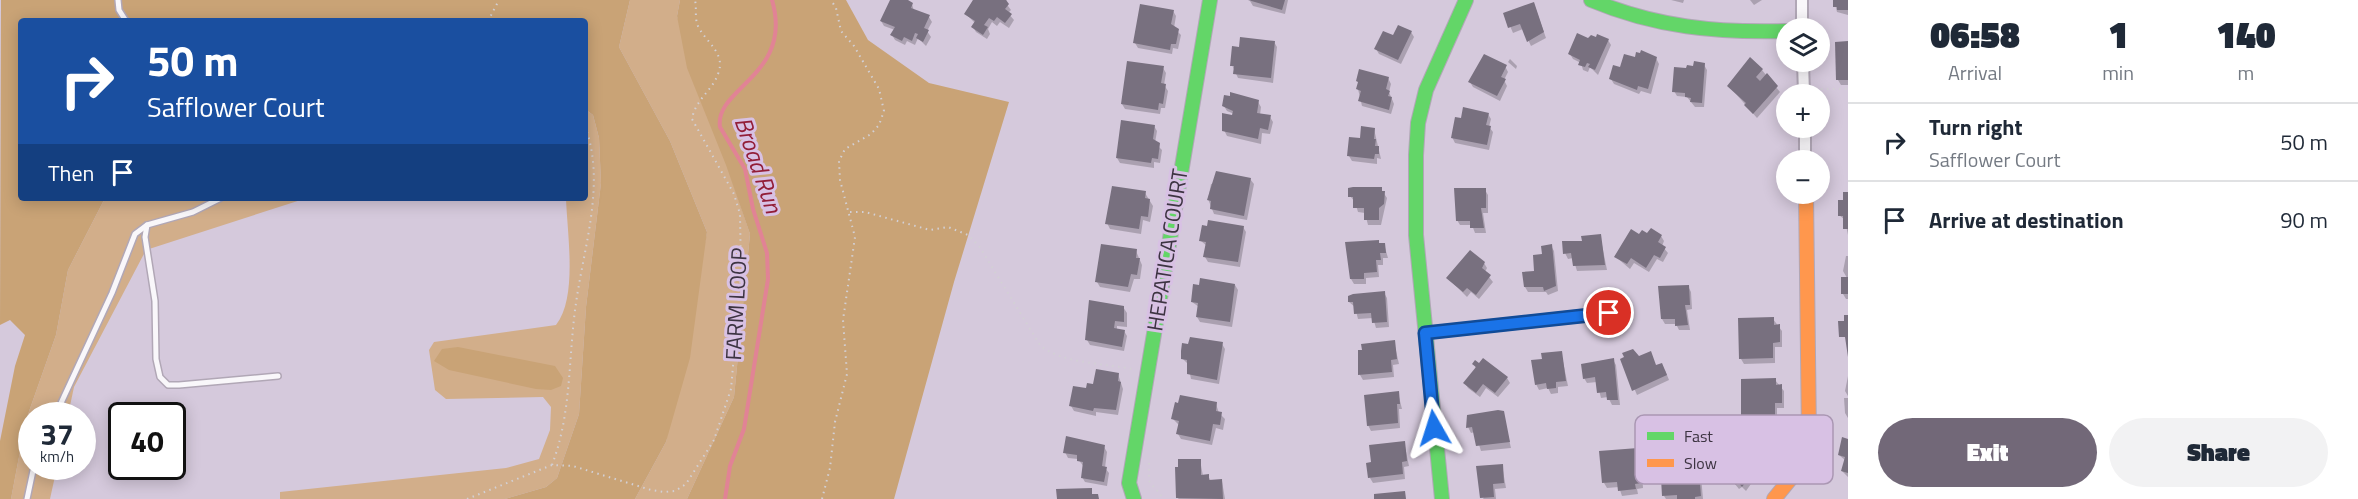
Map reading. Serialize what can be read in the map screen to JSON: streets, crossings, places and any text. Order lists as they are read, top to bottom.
{
  "streets": {
    "street": ["HEPATICA COURT"],
    "path": ["FARM LOOP"]
  },
  "water": ["Broad Run"],
  "legend": ["Fast", "Slow"],
  "page": {
    "eta": [
      "06:58",
      "Arrival",
      "1",
      "min",
      "140",
      "m"
    ],
    "map_buttons": ["+", "−"],
    "turn": ["50 m", "Safflower Court"],
    "list": [
      {
        "name": "Turn right",
        "note": "Safflower Court",
        "value": "50 m"
      },
      {
        "name": "Arrive at destination",
        "value": "90 m"
      }
    ],
    "then": "Then",
    "speed": "37 km/h",
    "limit": "40",
    "buttons": ["Exit", "Share"]
  }
}
